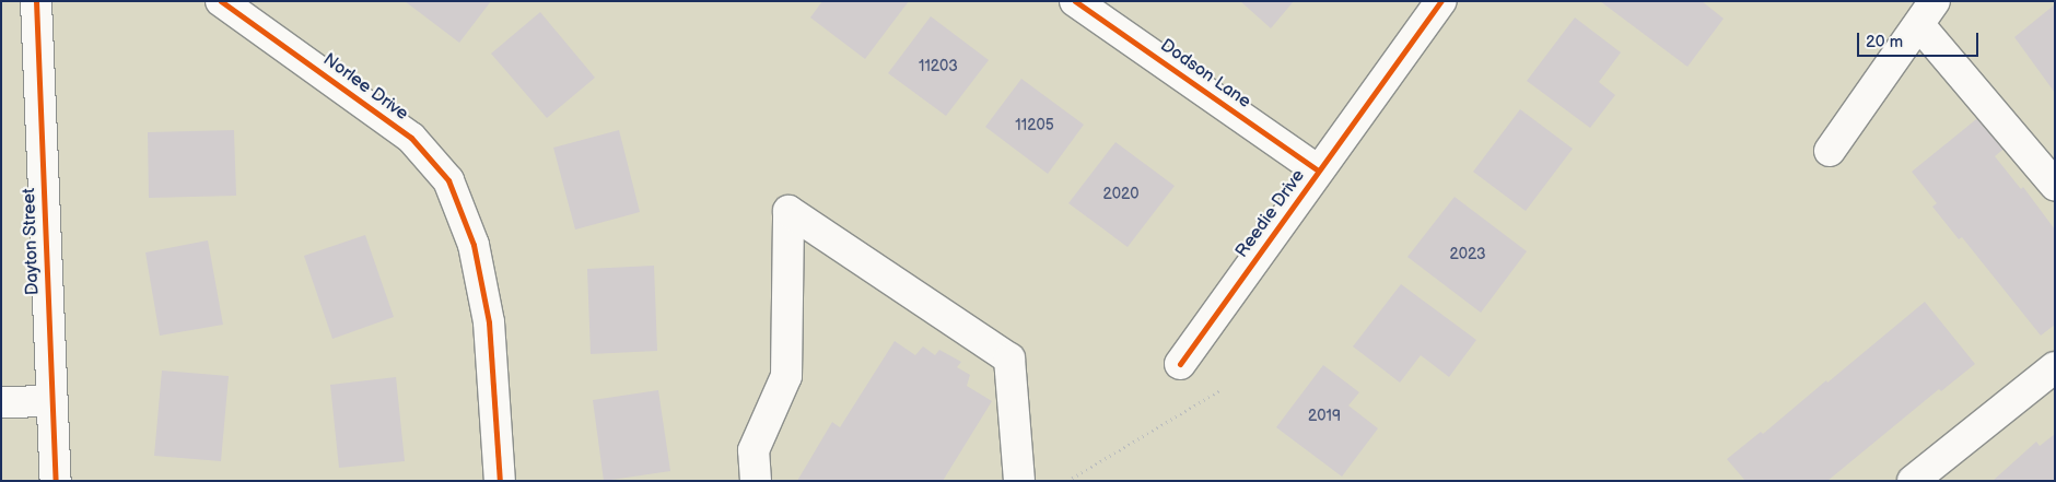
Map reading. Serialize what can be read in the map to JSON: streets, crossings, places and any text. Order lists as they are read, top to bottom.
{
  "streets": {
    "street": [
      "Dodson Lane",
      "Norlee Drive",
      "Reedie Drive",
      "Dayton Street"
    ]
  },
  "crossings": [
    ["Dodson Lane", "Reedie Drive"]
  ],
  "house_numbers": [
    "11203",
    "11205",
    "2020",
    "2023",
    "2019"
  ],
  "scale_bar": "20 m"
}
